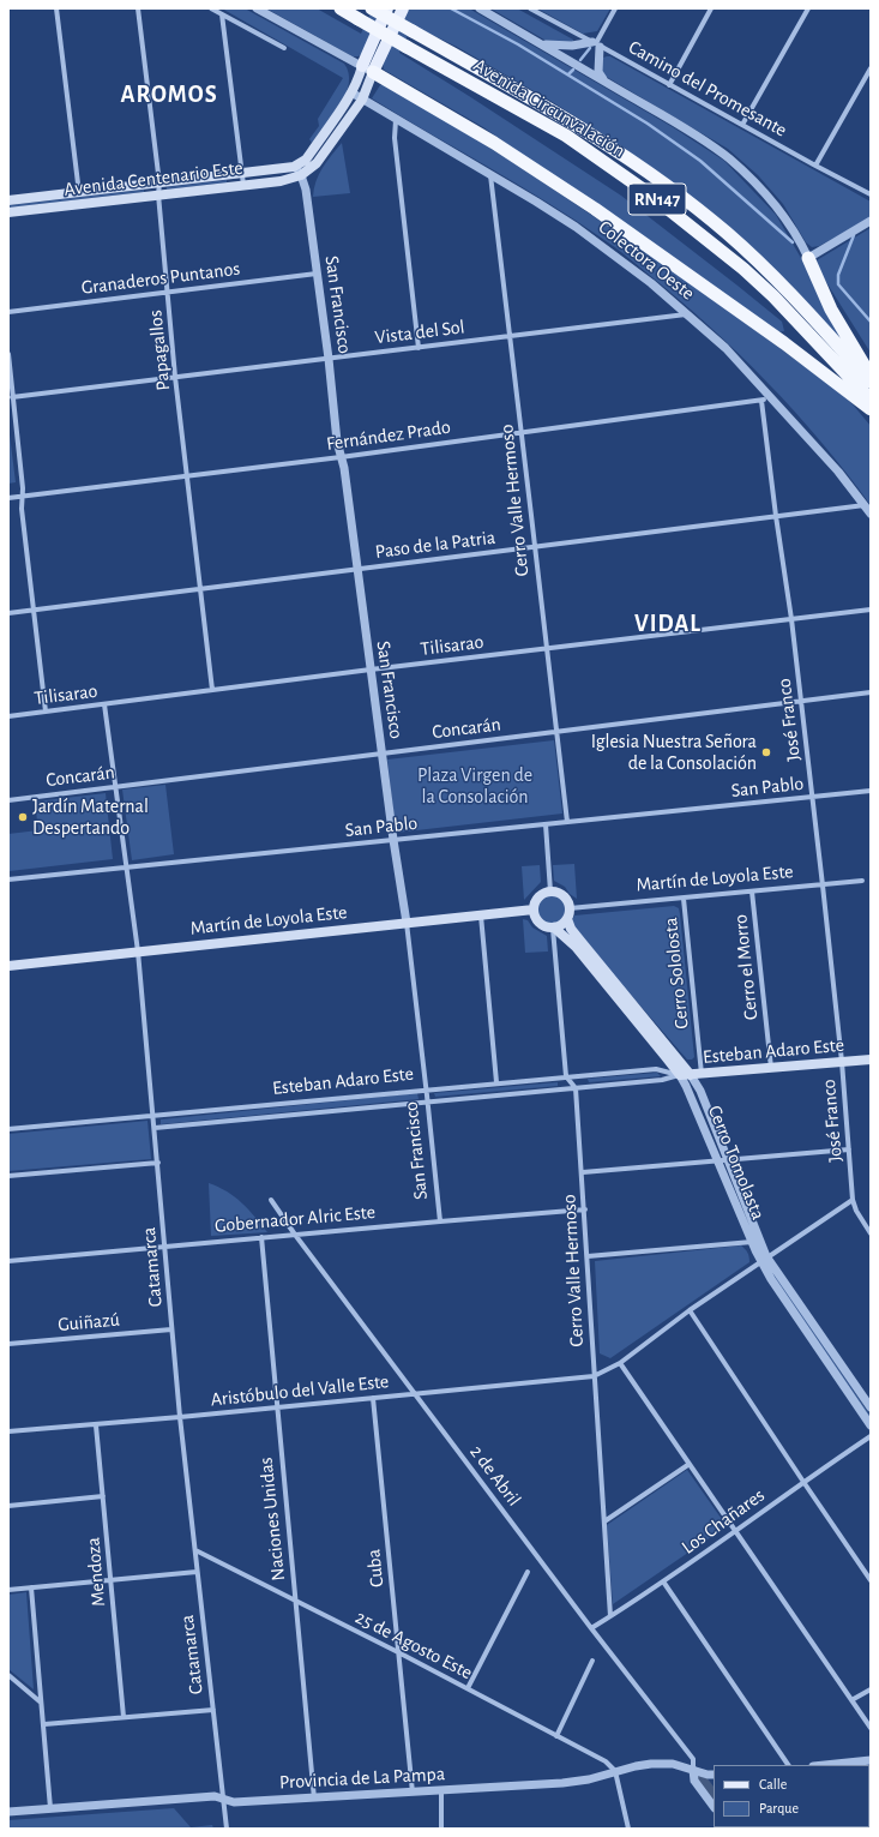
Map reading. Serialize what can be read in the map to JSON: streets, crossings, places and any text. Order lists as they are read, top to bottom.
{
  "streets": {
    "highway": ["Avenida Circunvalación", "RN147"],
    "main road": [
      "Avenida Centenario Este",
      "Martín de Loyola Este",
      "Esteban Adaro Este",
      "Cerro Tomolasta"
    ],
    "street": [
      "Camino del Promesante",
      "Colectora Oeste",
      "Granaderos Puntanos",
      "San Francisco",
      "Vista del Sol",
      "Papagallos",
      "Fernández Prado",
      "Cerro Valle Hermoso",
      "Paso de la Patria",
      "Tilisarao",
      "José Franco",
      "Concarán",
      "San Pablo",
      "Cerro el Morro",
      "Cerro Sololosta",
      "Gobernador Alric Este",
      "Catamarca",
      "Guiñazú",
      "Aristóbulo del Valle Este",
      "2 de Abril",
      "Naciones Unidas",
      "Los Chañares",
      "Cuba",
      "Mendoza",
      "25 de Agosto Este",
      "Provincia de La Pampa"
    ]
  },
  "crossings": [
    ["Avenida Centenario Este", "San Francisco"],
    ["Avenida Centenario Este", "Papagallos"],
    ["Colectora Oeste", "Vista del Sol"],
    ["Colectora Oeste", "Fernández Prado"],
    ["Colectora Oeste", "Cerro Valle Hermoso"],
    ["Colectora Oeste", "Paso de la Patria"],
    ["Granaderos Puntanos", "San Francisco"],
    ["Granaderos Puntanos", "Papagallos"],
    ["San Francisco", "Vista del Sol"],
    ["San Francisco", "Fernández Prado"],
    ["San Francisco", "Paso de la Patria"],
    ["San Francisco", "Tilisarao"],
    ["San Francisco", "Concarán"],
    ["San Francisco", "San Pablo"],
    ["San Francisco", "Martín de Loyola Este"],
    ["San Francisco", "Esteban Adaro Este"],
    ["San Francisco", "Gobernador Alric Este"],
    ["Vista del Sol", "Papagallos"],
    ["Vista del Sol", "Cerro Valle Hermoso"],
    ["Papagallos", "Fernández Prado"],
    ["Papagallos", "Paso de la Patria"],
    ["Papagallos", "Tilisarao"],
    ["Fernández Prado", "Cerro Valle Hermoso"],
    ["Fernández Prado", "José Franco"],
    ["Cerro Valle Hermoso", "Paso de la Patria"],
    ["Cerro Valle Hermoso", "Tilisarao"],
    ["Cerro Valle Hermoso", "Concarán"],
    ["Cerro Valle Hermoso", "San Pablo"],
    ["Cerro Valle Hermoso", "Esteban Adaro Este"],
    ["Cerro Valle Hermoso", "Gobernador Alric Este"],
    ["Cerro Valle Hermoso", "Aristóbulo del Valle Este"],
    ["Cerro Valle Hermoso", "Los Chañares"],
    ["Paso de la Patria", "José Franco"],
    ["Tilisarao", "José Franco"],
    ["Tilisarao", "Catamarca"],
    ["José Franco", "Concarán"],
    ["José Franco", "San Pablo"],
    ["José Franco", "Martín de Loyola Este"],
    ["José Franco", "Esteban Adaro Este"],
    ["Concarán", "Catamarca"],
    ["San Pablo", "Catamarca"],
    ["Martín de Loyola Este", "Cerro el Morro"],
    ["Martín de Loyola Este", "Cerro Sololosta"],
    ["Martín de Loyola Este", "Cerro Tomolasta"],
    ["Martín de Loyola Este", "Catamarca"],
    ["Cerro el Morro", "Esteban Adaro Este"],
    ["Cerro Sololosta", "Esteban Adaro Este"],
    ["Cerro Sololosta", "Cerro Tomolasta"],
    ["Esteban Adaro Este", "Cerro Tomolasta"],
    ["Esteban Adaro Este", "Catamarca"],
    ["Gobernador Alric Este", "Catamarca"],
    ["Gobernador Alric Este", "2 de Abril"],
    ["Gobernador Alric Este", "Naciones Unidas"],
    ["Catamarca", "Guiñazú"],
    ["Catamarca", "Aristóbulo del Valle Este"],
    ["Catamarca", "25 de Agosto Este"],
    ["Catamarca", "Provincia de La Pampa"],
    ["Aristóbulo del Valle Este", "2 de Abril"],
    ["Aristóbulo del Valle Este", "Naciones Unidas"],
    ["Aristóbulo del Valle Este", "Cuba"],
    ["Aristóbulo del Valle Este", "Mendoza"],
    ["2 de Abril", "Los Chañares"],
    ["2 de Abril", "Provincia de La Pampa"],
    ["Naciones Unidas", "25 de Agosto Este"],
    ["Naciones Unidas", "Provincia de La Pampa"],
    ["Cuba", "25 de Agosto Este"],
    ["Cuba", "Provincia de La Pampa"],
    ["25 de Agosto Este", "Provincia de La Pampa"]
  ],
  "districts": ["AROMOS", "VIDAL"],
  "parks": ["Plaza Virgen de la Consolación"],
  "places": ["Iglesia Nuestra Señora de la Consolación", "Jardín Maternal Despertando"],
  "legend": ["Calle", "Parque"]
}
